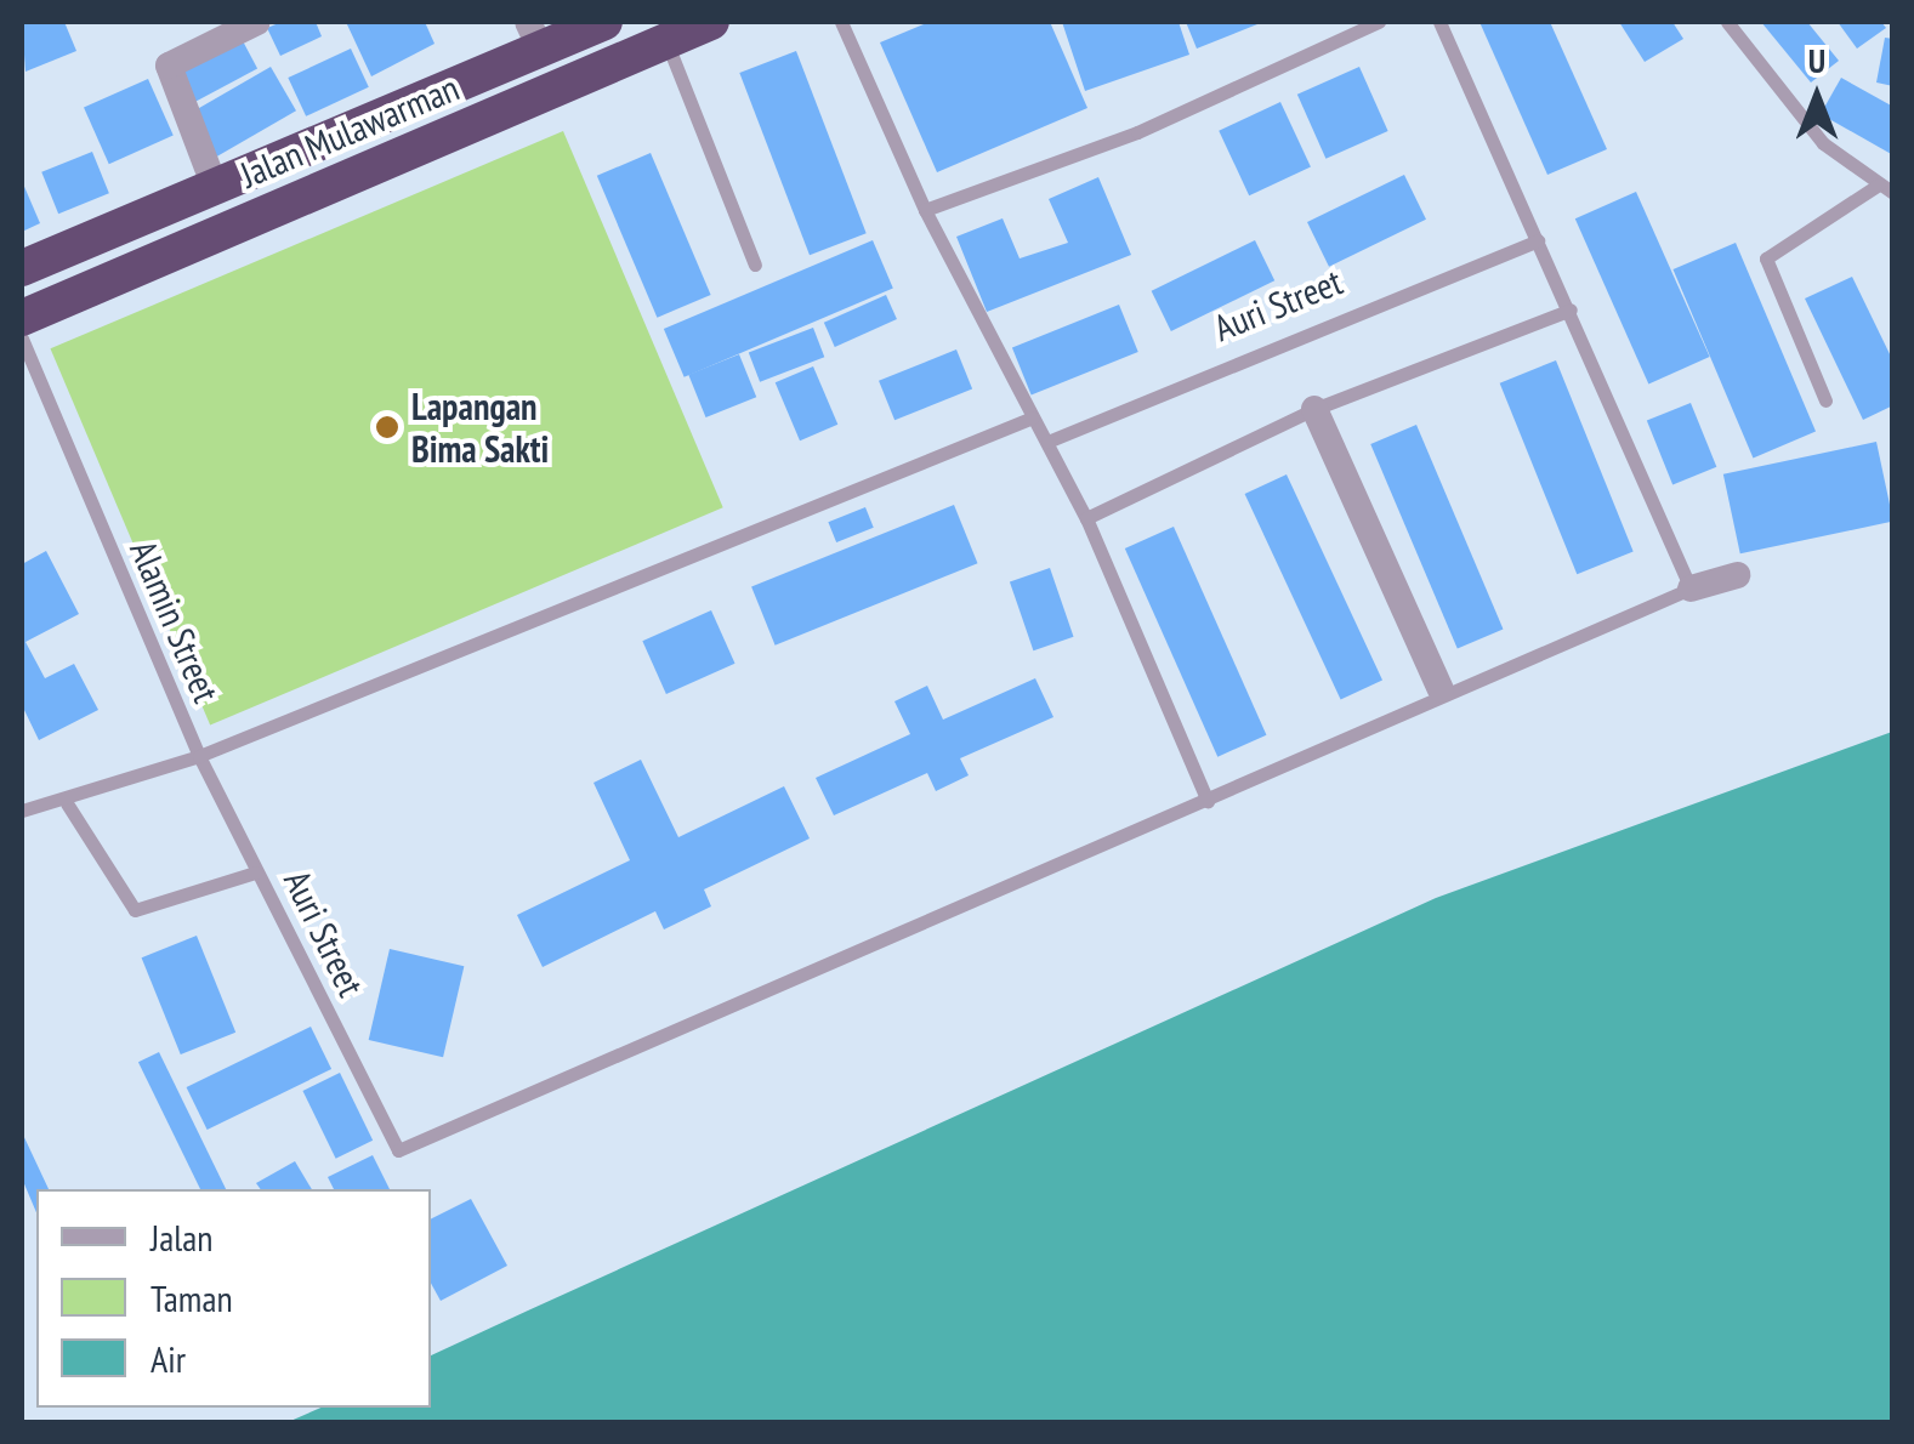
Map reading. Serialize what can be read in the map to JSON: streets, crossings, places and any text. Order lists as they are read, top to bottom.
{
  "streets": {
    "highway": ["Jalan Mulawarman"],
    "street": ["Auri Street"],
    "lane": ["Alamin Street"]
  },
  "crossings": [
    ["Auri Street", "Alamin Street"]
  ],
  "places": ["Lapangan Bima Sakti"],
  "legend": ["Jalan", "Taman", "Air"],
  "north": "top"
}
